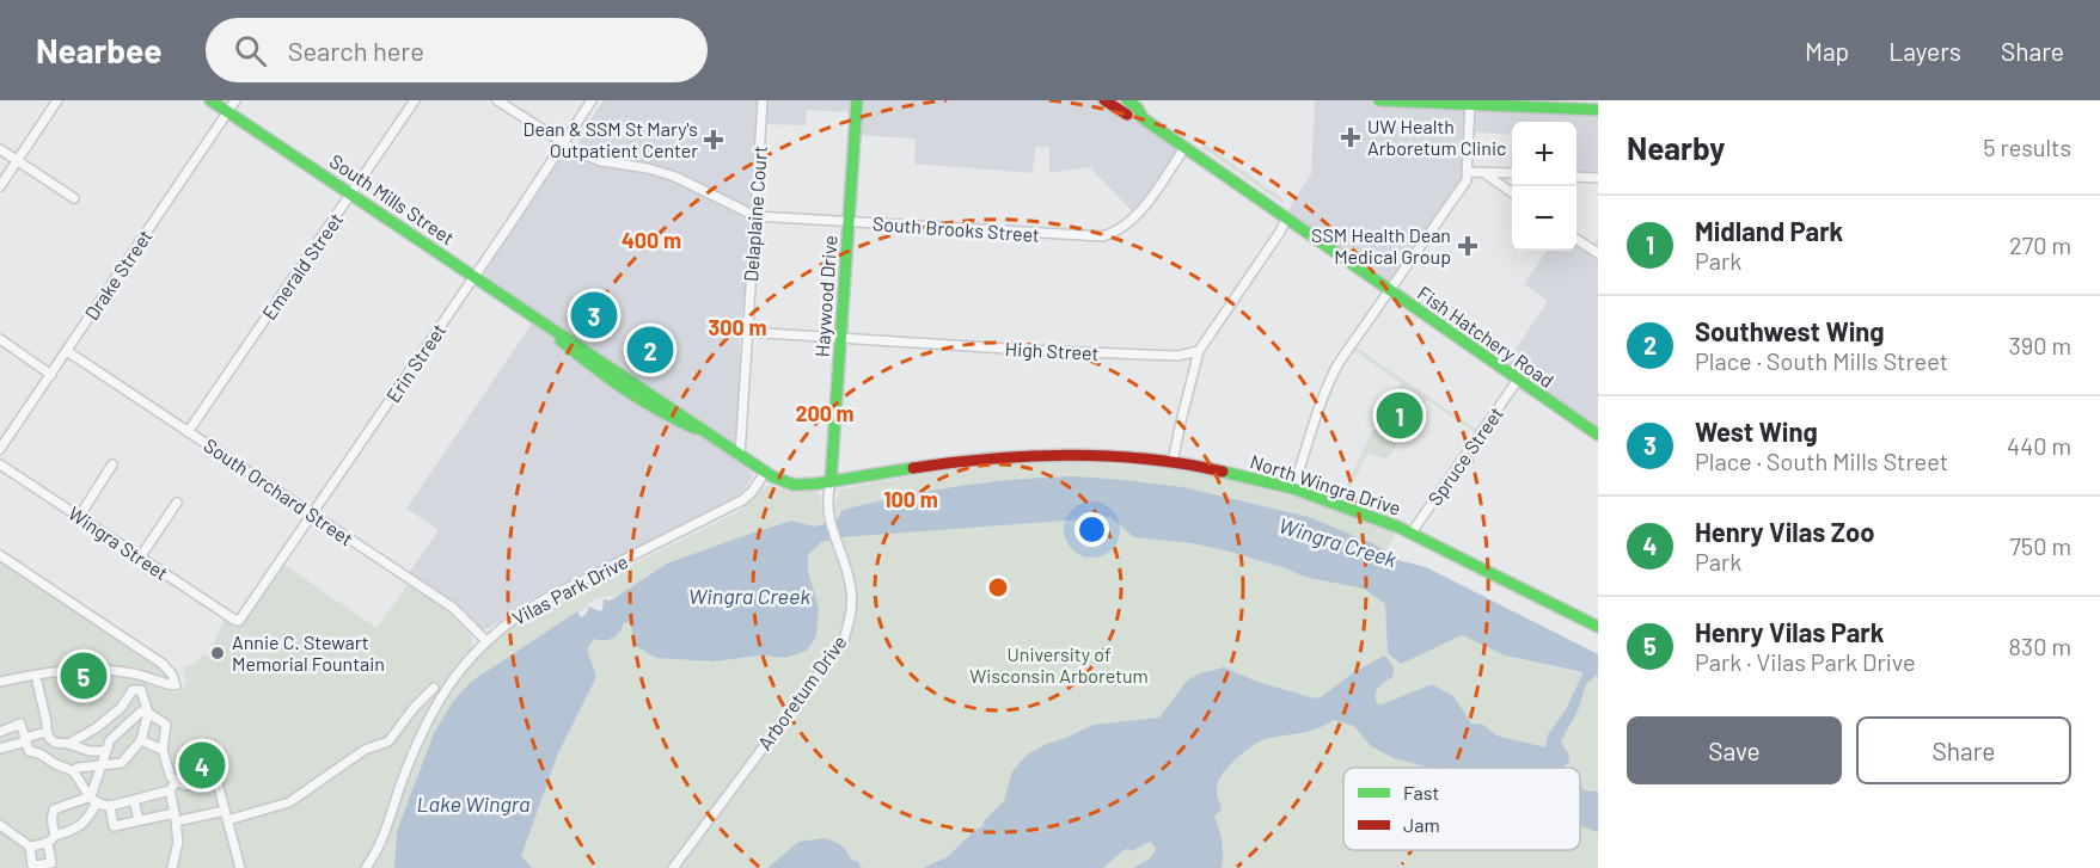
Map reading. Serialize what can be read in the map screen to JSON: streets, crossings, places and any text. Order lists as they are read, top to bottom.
{
  "streets": {
    "street": [
      "South Mills Street",
      "Delaplaine Court",
      "South Brooks Street",
      "Emerald Street",
      "Drake Street",
      "Haywood Drive",
      "Fish Hatchery Road",
      "High Street",
      "Erin Street",
      "Spruce Street",
      "North Wingra Drive",
      "South Orchard Street",
      "Wingra Street",
      "Vilas Park Drive",
      "Arboretum Drive"
    ]
  },
  "crossings": [
    ["South Mills Street", "Delaplaine Court"],
    ["South Mills Street", "Emerald Street"],
    ["South Mills Street", "Drake Street"],
    ["South Mills Street", "Erin Street"],
    ["South Mills Street", "North Wingra Drive"],
    ["South Mills Street", "Vilas Park Drive"],
    ["Delaplaine Court", "South Brooks Street"],
    ["Delaplaine Court", "High Street"],
    ["South Brooks Street", "Haywood Drive"],
    ["South Brooks Street", "Fish Hatchery Road"],
    ["South Brooks Street", "Erin Street"],
    ["Emerald Street", "South Orchard Street"],
    ["Drake Street", "South Orchard Street"],
    ["Haywood Drive", "High Street"],
    ["Haywood Drive", "North Wingra Drive"],
    ["Haywood Drive", "Arboretum Drive"],
    ["Fish Hatchery Road", "Spruce Street"],
    ["Erin Street", "South Orchard Street"],
    ["Erin Street", "Wingra Street"],
    ["Spruce Street", "North Wingra Drive"],
    ["South Orchard Street", "Vilas Park Drive"]
  ],
  "water": ["Wingra Creek", "Lake Wingra"],
  "parks": ["University of Wisconsin Arboretum"],
  "places": {
    "health": ["UW Health Arboretum Clinic", "Dean & SSM St Mary's Outpatient Center", "SSM Health Dean Medical Group"],
    "other": ["Annie C. Stewart Memorial Fountain"]
  },
  "legend": ["Fast", "Jam"],
  "page": {
    "header": "Nearbee",
    "search": "Search here",
    "nav": ["Map", "Layers", "Share"],
    "heading": ["Nearby", "5 results"],
    "map_buttons": ["+", "−"],
    "list": [
      {
        "mark": "1",
        "name": "Midland Park",
        "note": "Park",
        "value": "270 m"
      },
      {
        "mark": "2",
        "name": "Southwest Wing",
        "note": "Place · South Mills Street",
        "value": "390 m"
      },
      {
        "mark": "3",
        "name": "West Wing",
        "note": "Place · South Mills Street",
        "value": "440 m"
      },
      {
        "mark": "4",
        "name": "Henry Vilas Zoo",
        "note": "Park",
        "value": "750 m"
      },
      {
        "mark": "5",
        "name": "Henry Vilas Park",
        "note": "Park · Vilas Park Drive",
        "value": "830 m"
      }
    ],
    "pins": [
      "3",
      "2",
      "1",
      "5",
      "4"
    ],
    "buttons": ["Save", "Share"]
  },
  "rings": [
    "400 m",
    "300 m",
    "200 m",
    "100 m"
  ]
}
